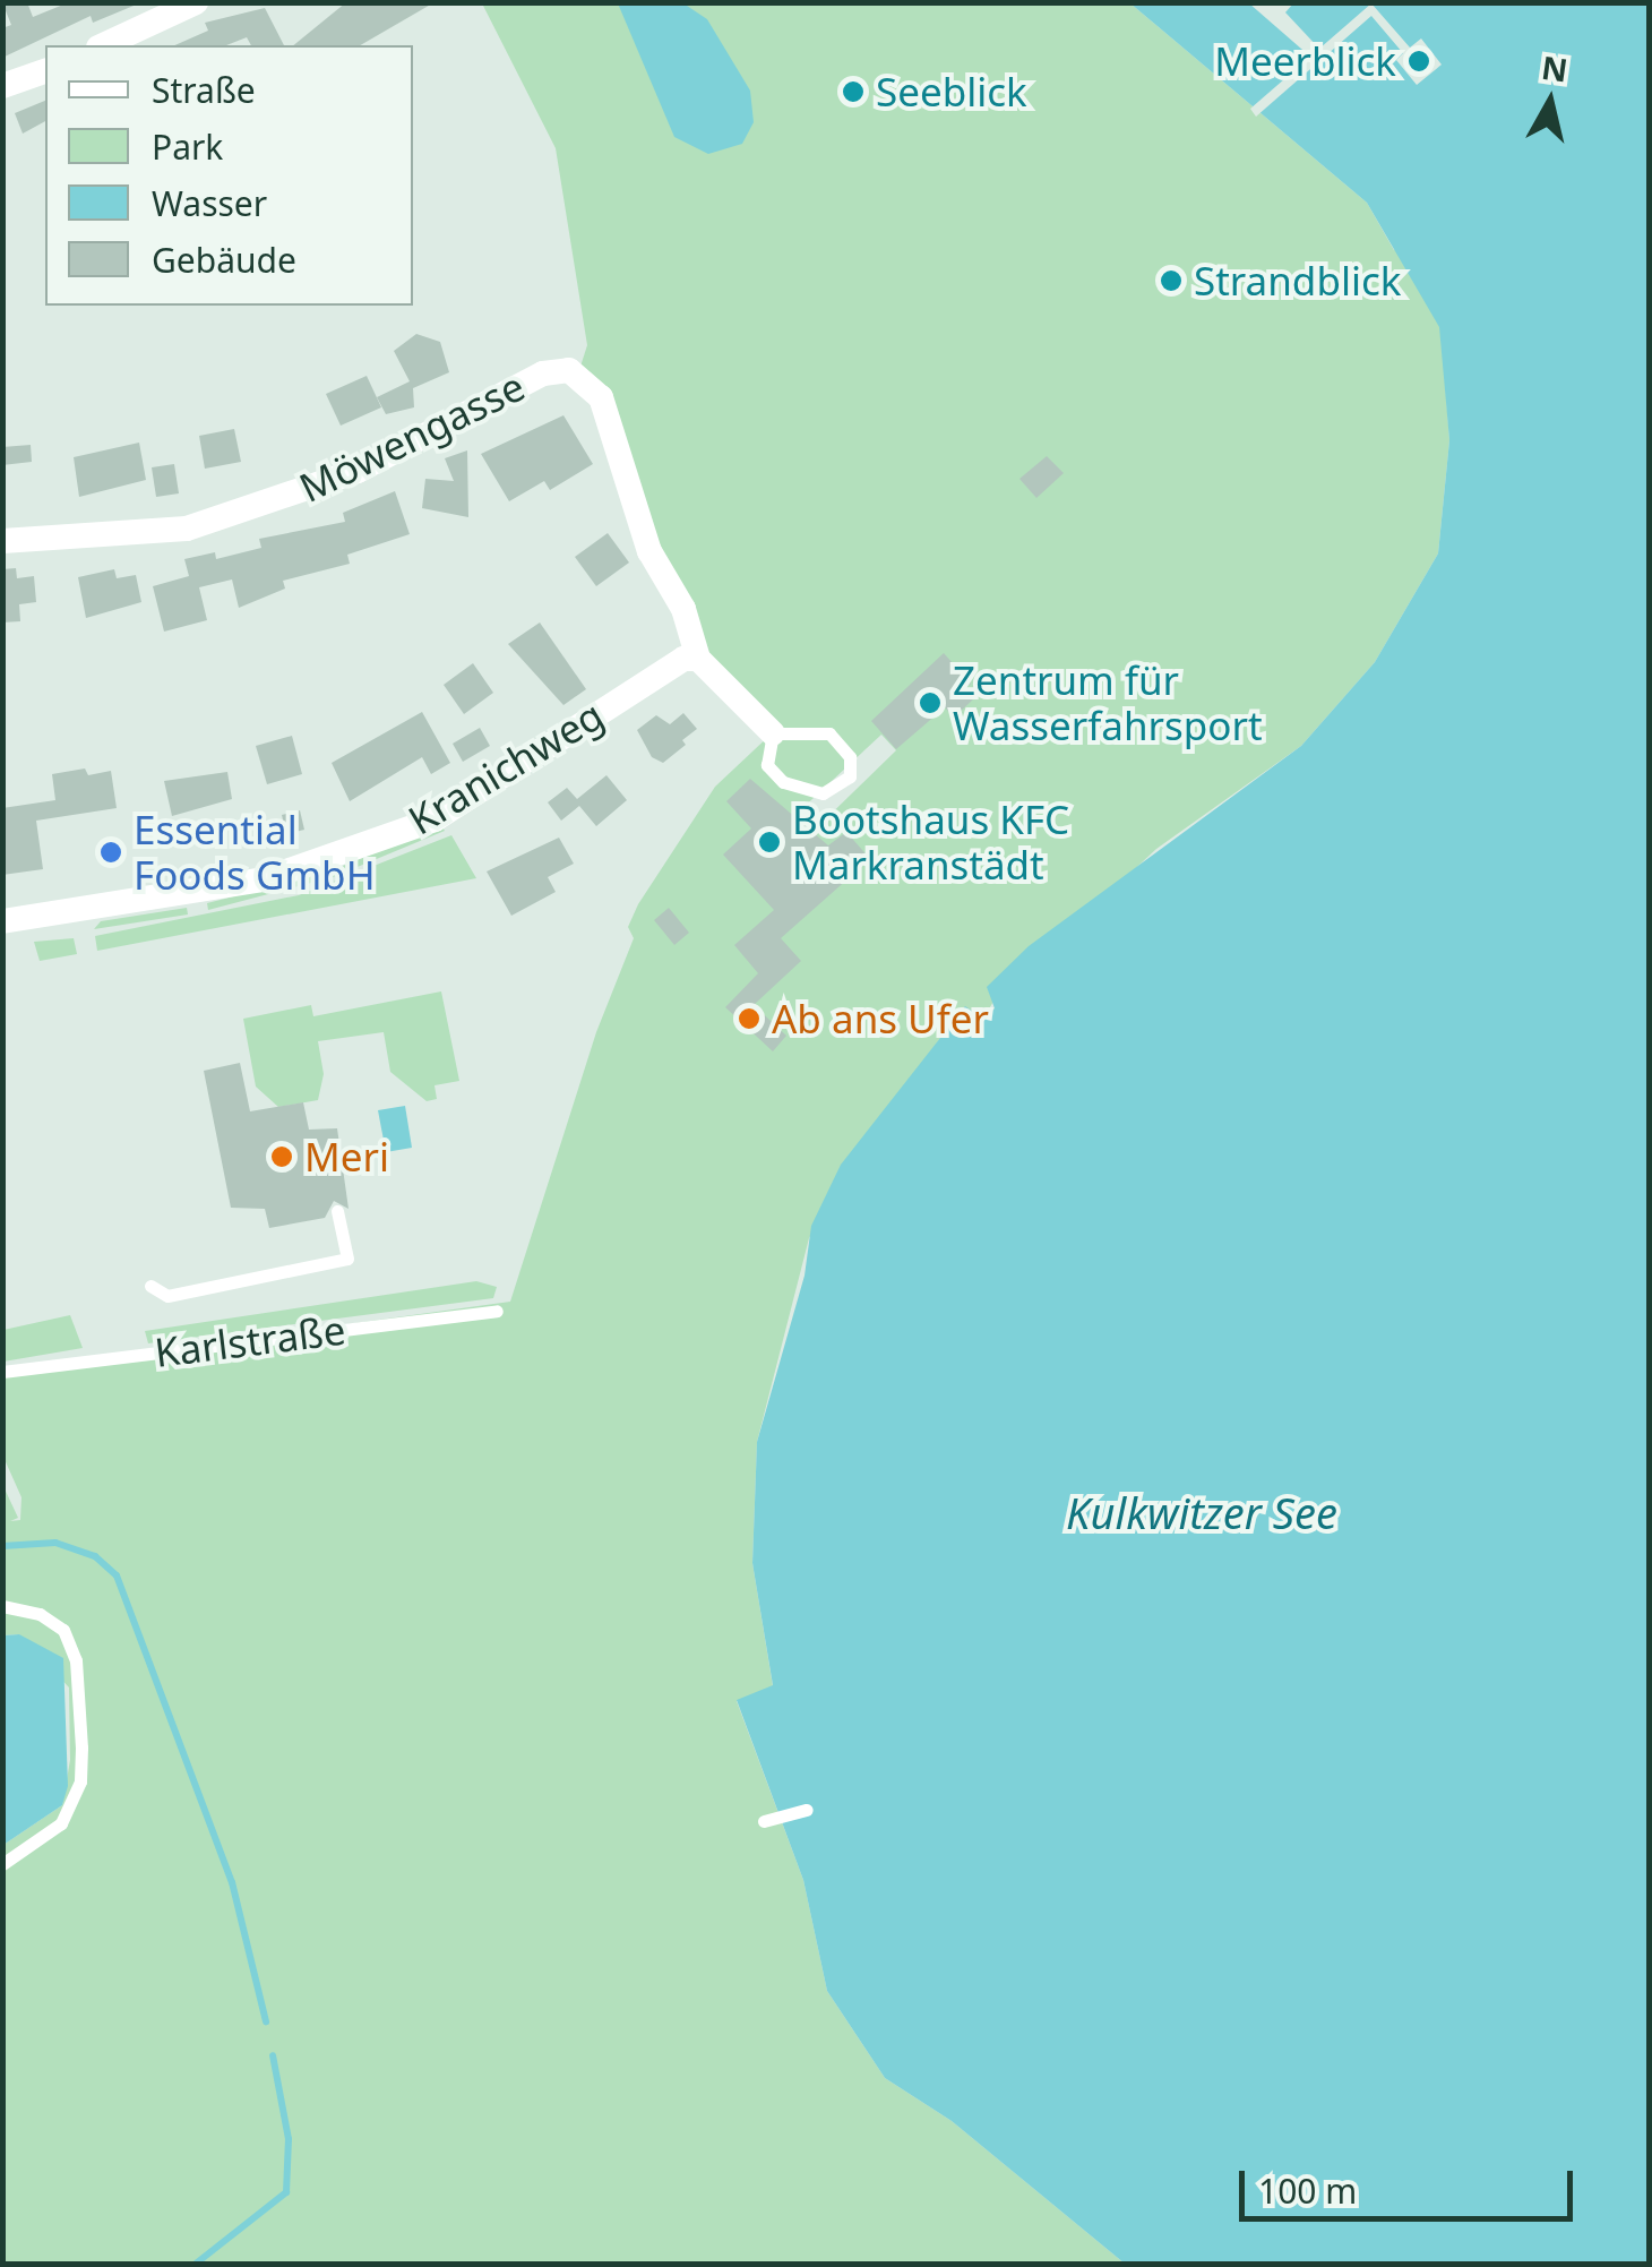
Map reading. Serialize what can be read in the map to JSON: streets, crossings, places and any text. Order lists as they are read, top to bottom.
{
  "streets": {
    "street": ["Möwengasse", "Kranichweg"],
    "lane": ["Karlstraße"]
  },
  "crossings": [
    ["Möwengasse", "Kranichweg"]
  ],
  "water": ["Kulkwitzer See"],
  "places": [
    "Meerblick",
    "Seeblick",
    "Strandblick",
    "Zentrum für Wasserfahrsport",
    "Bootshaus KFC Markranstädt",
    "Essential Foods GmbH",
    "Ab ans Ufer",
    "Meri"
  ],
  "legend": [
    "Straße",
    "Park",
    "Wasser",
    "Gebäude"
  ],
  "scale_bar": "100 m",
  "north": "top"
}
